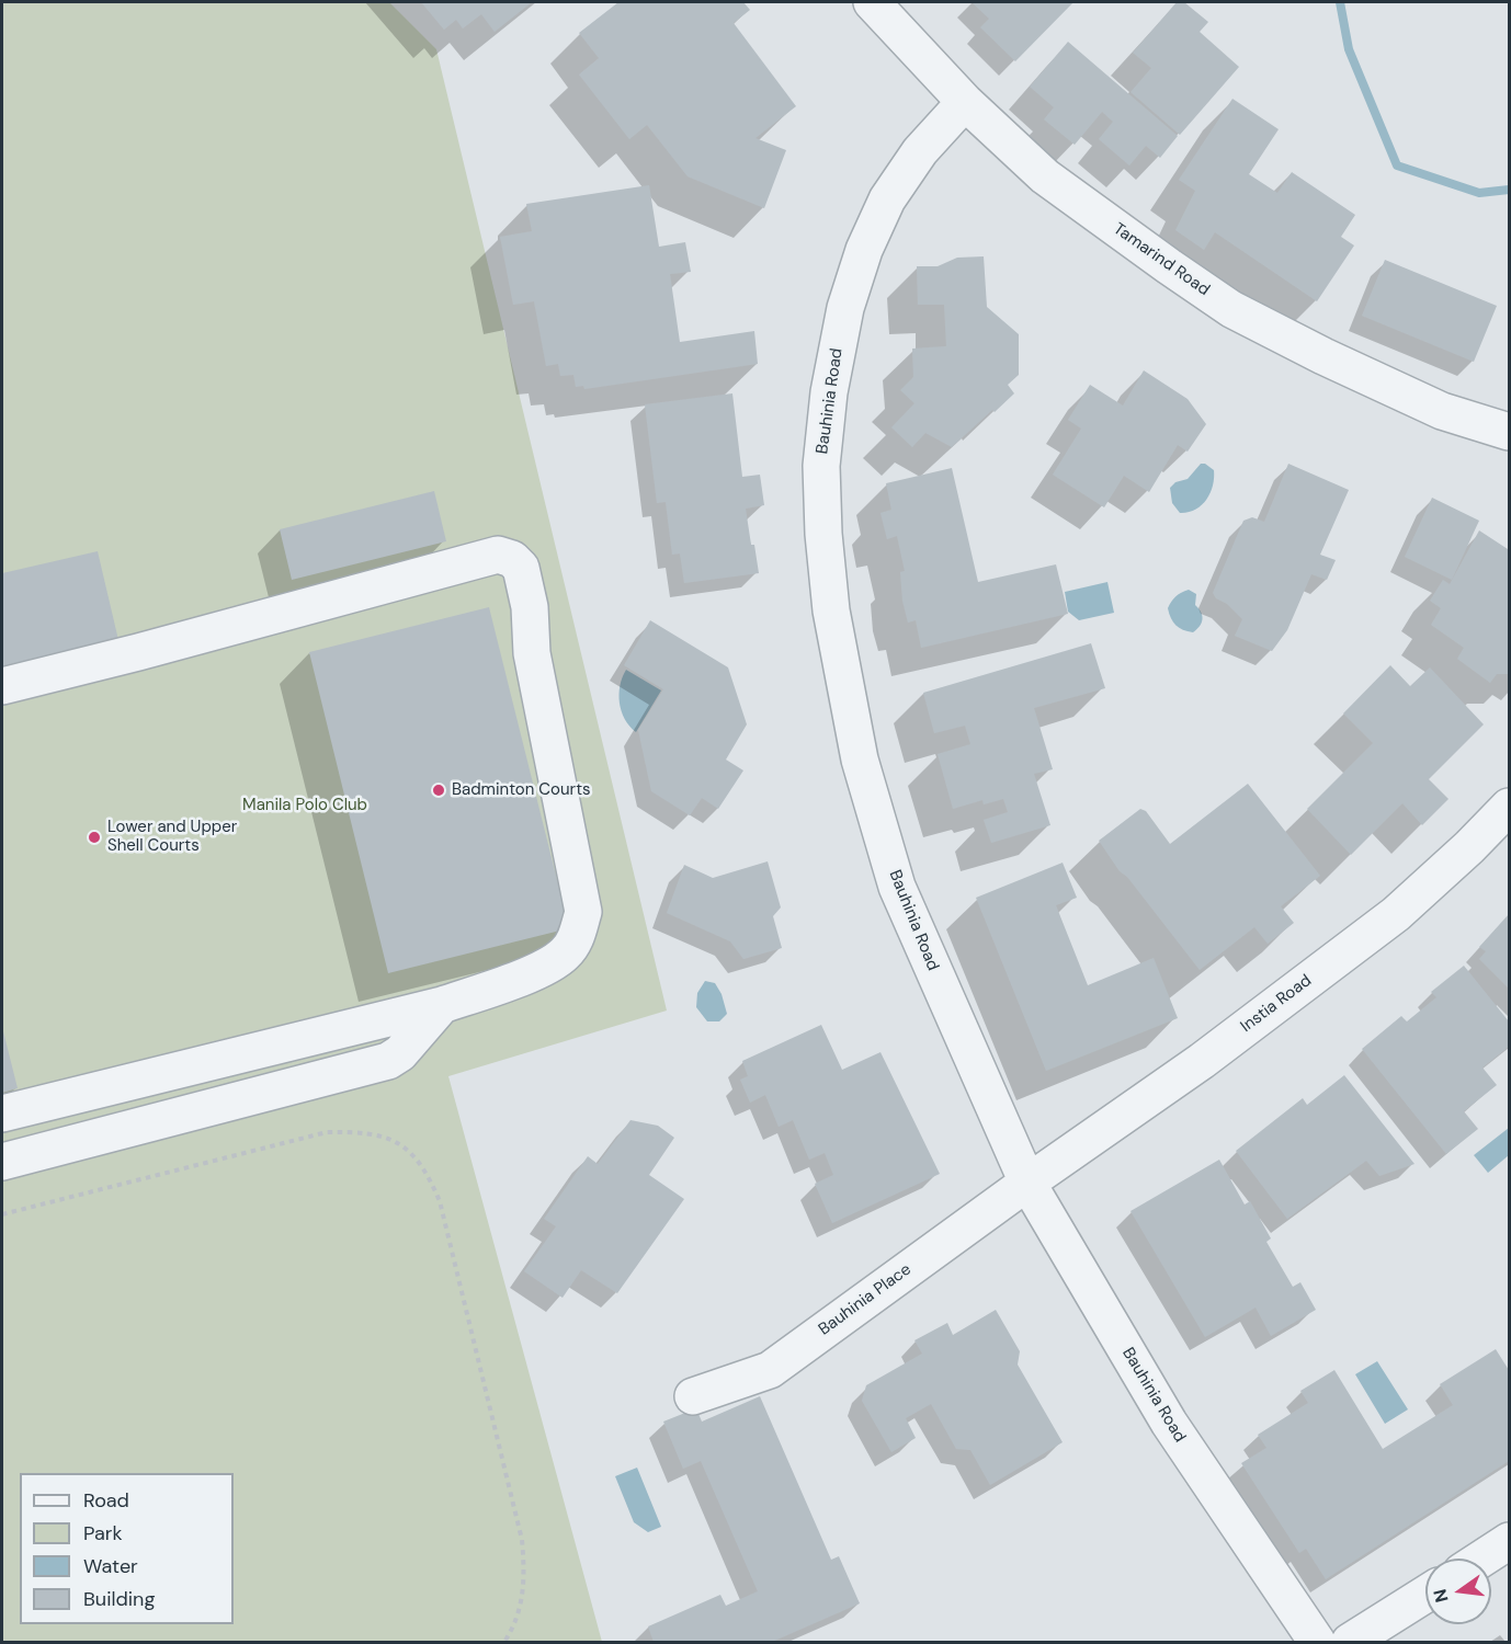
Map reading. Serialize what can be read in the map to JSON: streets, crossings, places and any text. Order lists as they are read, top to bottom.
{
  "streets": {
    "street": [
      "Tamarind Road",
      "Bauhinia Road",
      "Instia Road",
      "Bauhinia Place"
    ]
  },
  "crossings": [
    ["Tamarind Road", "Bauhinia Road"],
    ["Bauhinia Road", "Instia Road"],
    ["Bauhinia Road", "Bauhinia Place"],
    ["Instia Road", "Bauhinia Place"]
  ],
  "parks": ["Manila Polo Club"],
  "places": ["Badminton Courts", "Lower and Upper Shell Courts"],
  "legend": [
    "Road",
    "Park",
    "Water",
    "Building"
  ],
  "north": "left"
}
